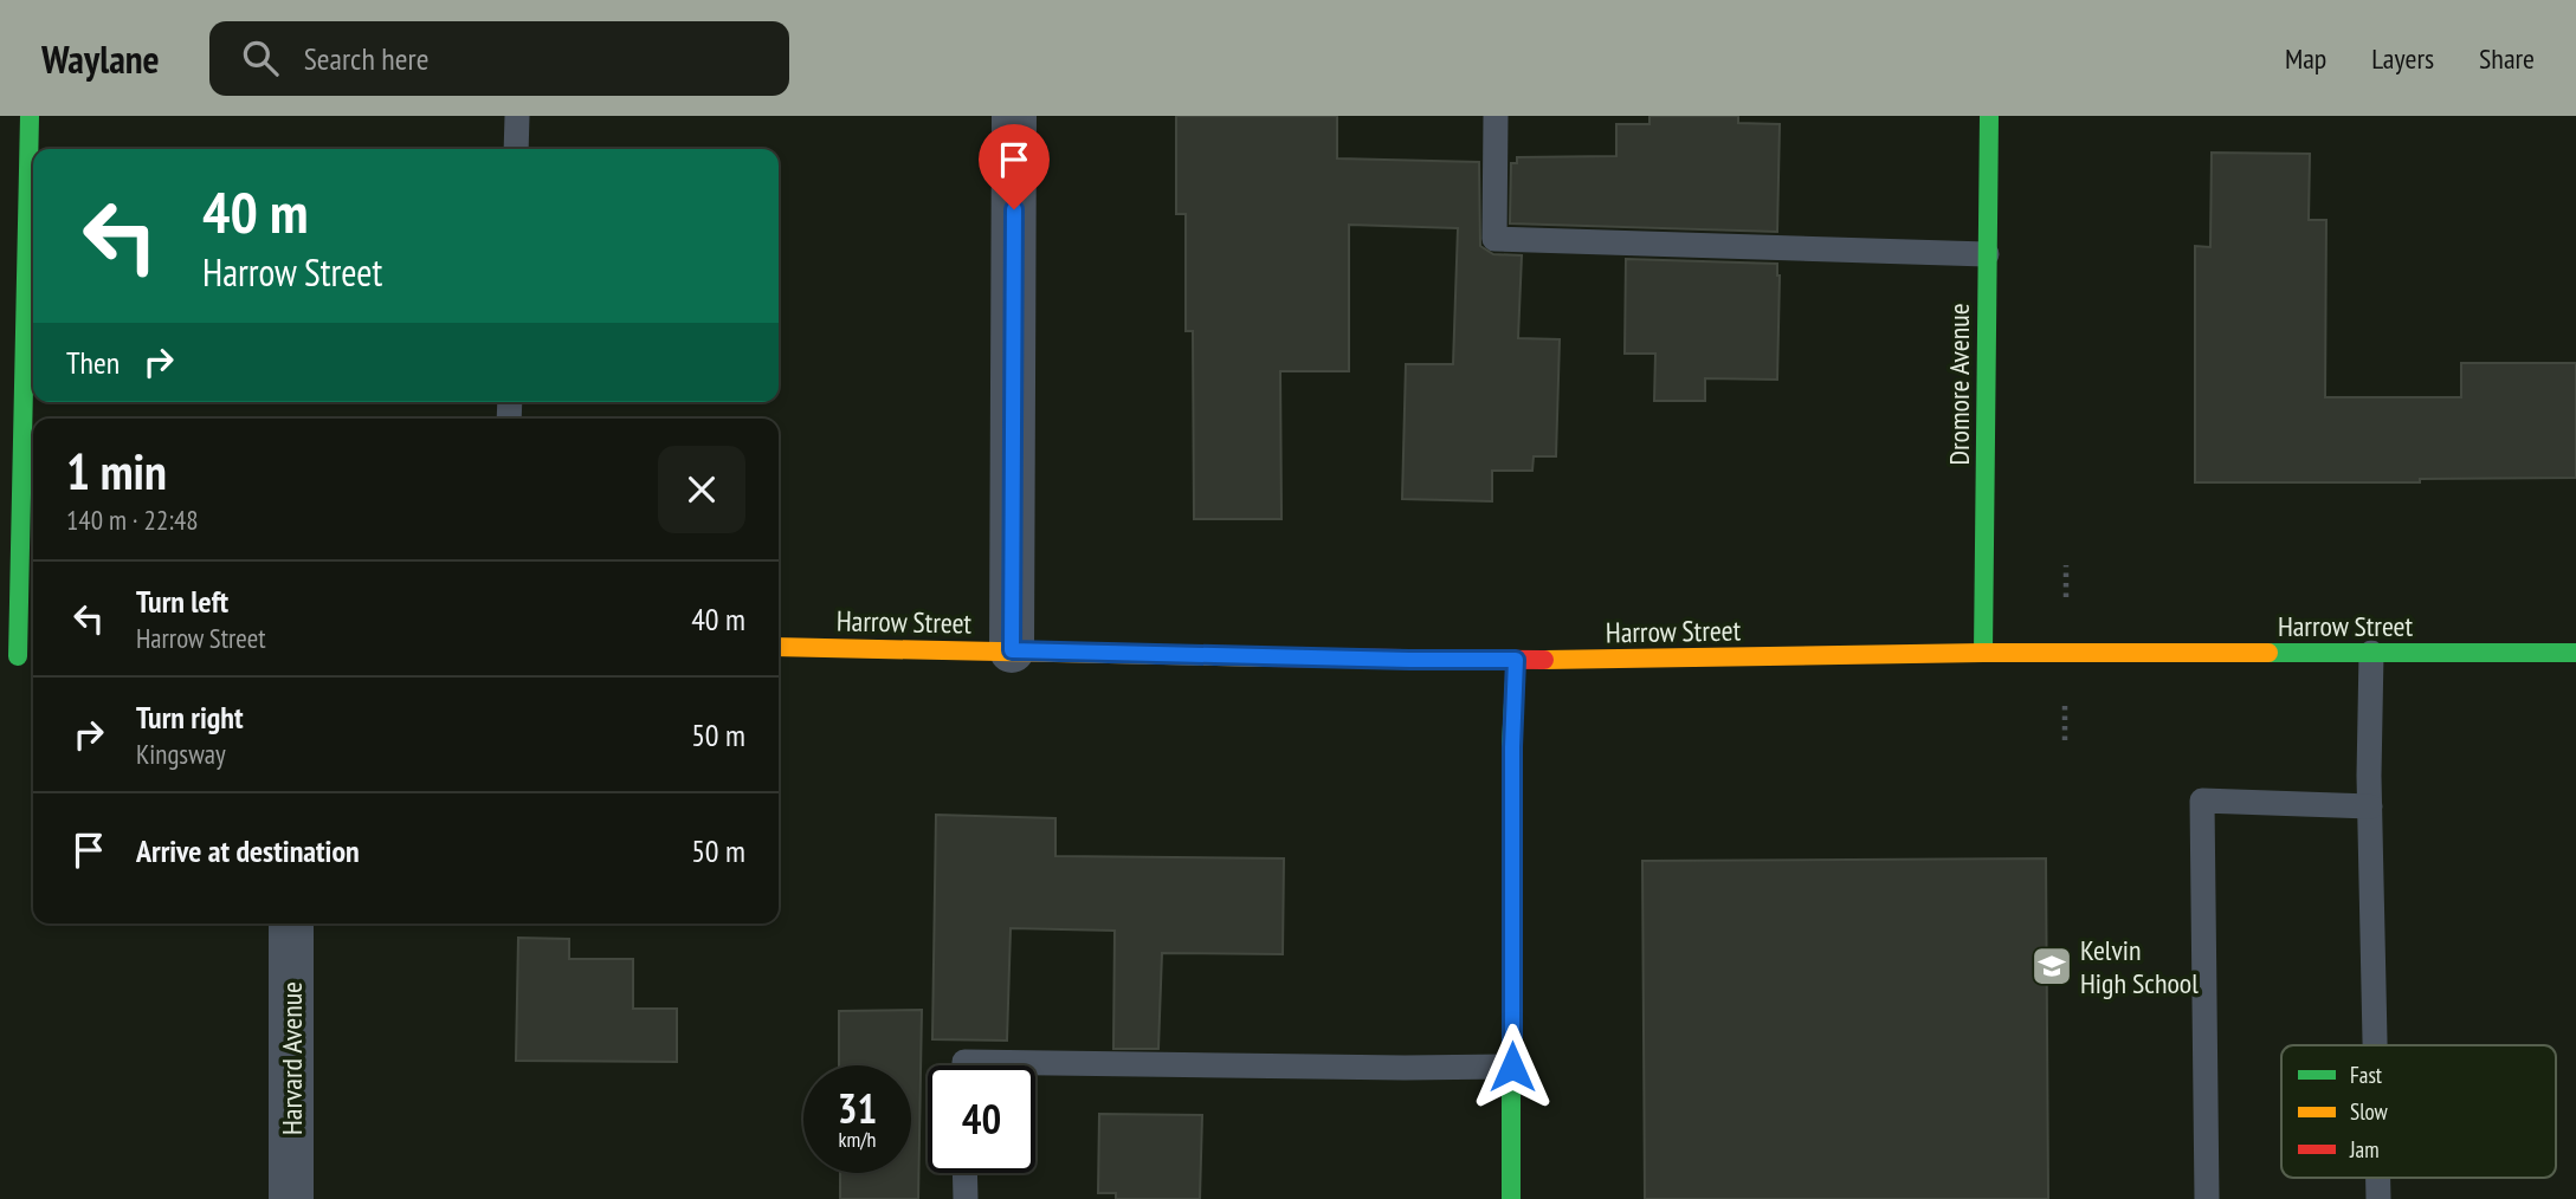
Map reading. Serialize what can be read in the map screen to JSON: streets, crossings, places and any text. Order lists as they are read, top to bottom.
{
  "streets": {
    "street": ["Dromore Avenue", "Harrow Street", "Harvard Avenue"]
  },
  "crossings": [
    ["Dromore Avenue", "Harrow Street"]
  ],
  "places": {
    "school or university": ["Kelvin High School"]
  },
  "legend": ["Fast", "Slow", "Jam"],
  "page": {
    "header": "Waylane",
    "search": "Search here",
    "nav": ["Map", "Layers", "Share"],
    "turn": ["40 m", "Harrow Street"],
    "then": "Then",
    "heading": ["1 min", "140 m · 22:48"],
    "list": [
      {
        "name": "Turn left",
        "note": "Harrow Street",
        "value": "40 m"
      },
      {
        "name": "Turn right",
        "note": "Kingsway",
        "value": "50 m"
      },
      {
        "name": "Arrive at destination",
        "value": "50 m"
      }
    ],
    "speed": "31 km/h",
    "limit": "40"
  }
}
